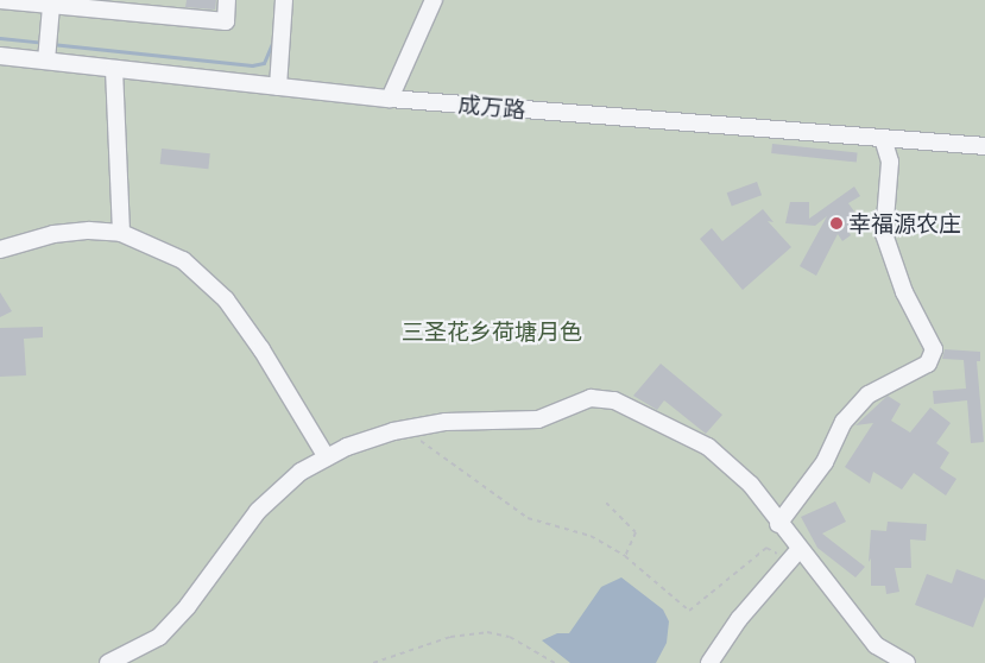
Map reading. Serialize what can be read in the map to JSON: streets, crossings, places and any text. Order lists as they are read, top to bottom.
{
  "streets": {
    "street": ["成万路"]
  },
  "parks": ["三圣花乡荷塘月色"],
  "places": ["幸福源农庄"]
}
